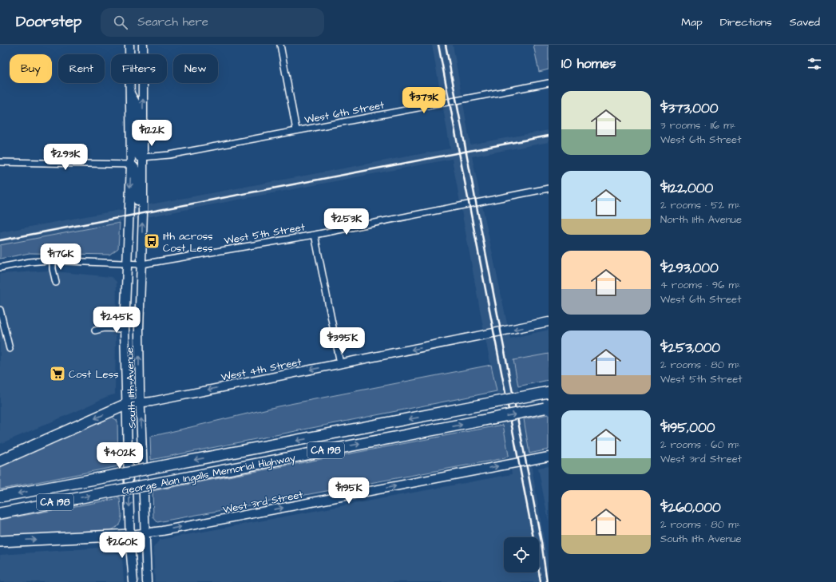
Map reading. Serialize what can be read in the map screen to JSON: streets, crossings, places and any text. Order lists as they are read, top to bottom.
{
  "streets": {
    "highway": ["CA 198", "George Alan Ingalls Memorial Highway"],
    "main road": ["West 4th Street", "South 11th Avenue", "West 3rd Street"],
    "street": ["West 6th Street", "West 5th Street"]
  },
  "crossings": [
    ["West 6th Street", "South 11th Avenue"],
    ["West 5th Street", "South 11th Avenue"],
    ["West 4th Street", "South 11th Avenue"],
    ["South 11th Avenue", "West 3rd Street"]
  ],
  "one_way": ["West 4th Street", "West 3rd Street"],
  "places": {
    "bus stop": ["11th across Cost Less"],
    "supermarket": ["Cost Less"]
  },
  "page": {
    "header": "Doorstep",
    "search": "Search here",
    "nav": ["Map", "Directions", "Saved"],
    "heading": "10 homes",
    "chip": [
      "Buy",
      "Rent",
      "Filters",
      "New"
    ],
    "list": [
      {
        "name": "$373,000",
        "note": "3 rooms · 116 m² · West 6th Street"
      },
      {
        "name": "$122,000",
        "note": "2 rooms · 52 m² · North 11th Avenue"
      },
      {
        "name": "$293,000",
        "note": "4 rooms · 96 m² · West 6th Street"
      },
      {
        "name": "$253,000",
        "note": "2 rooms · 80 m² · West 5th Street"
      },
      {
        "name": "$195,000",
        "note": "2 rooms · 60 m² · West 3rd Street"
      },
      {
        "name": "$260,000",
        "note": "2 rooms · 80 m² · South 11th Avenue"
      }
    ],
    "price": [
      "$373K",
      "$122K",
      "$293K",
      "$253K",
      "$176K",
      "$245K",
      "$395K",
      "$402K",
      "$195K",
      "$260K"
    ]
  }
}
